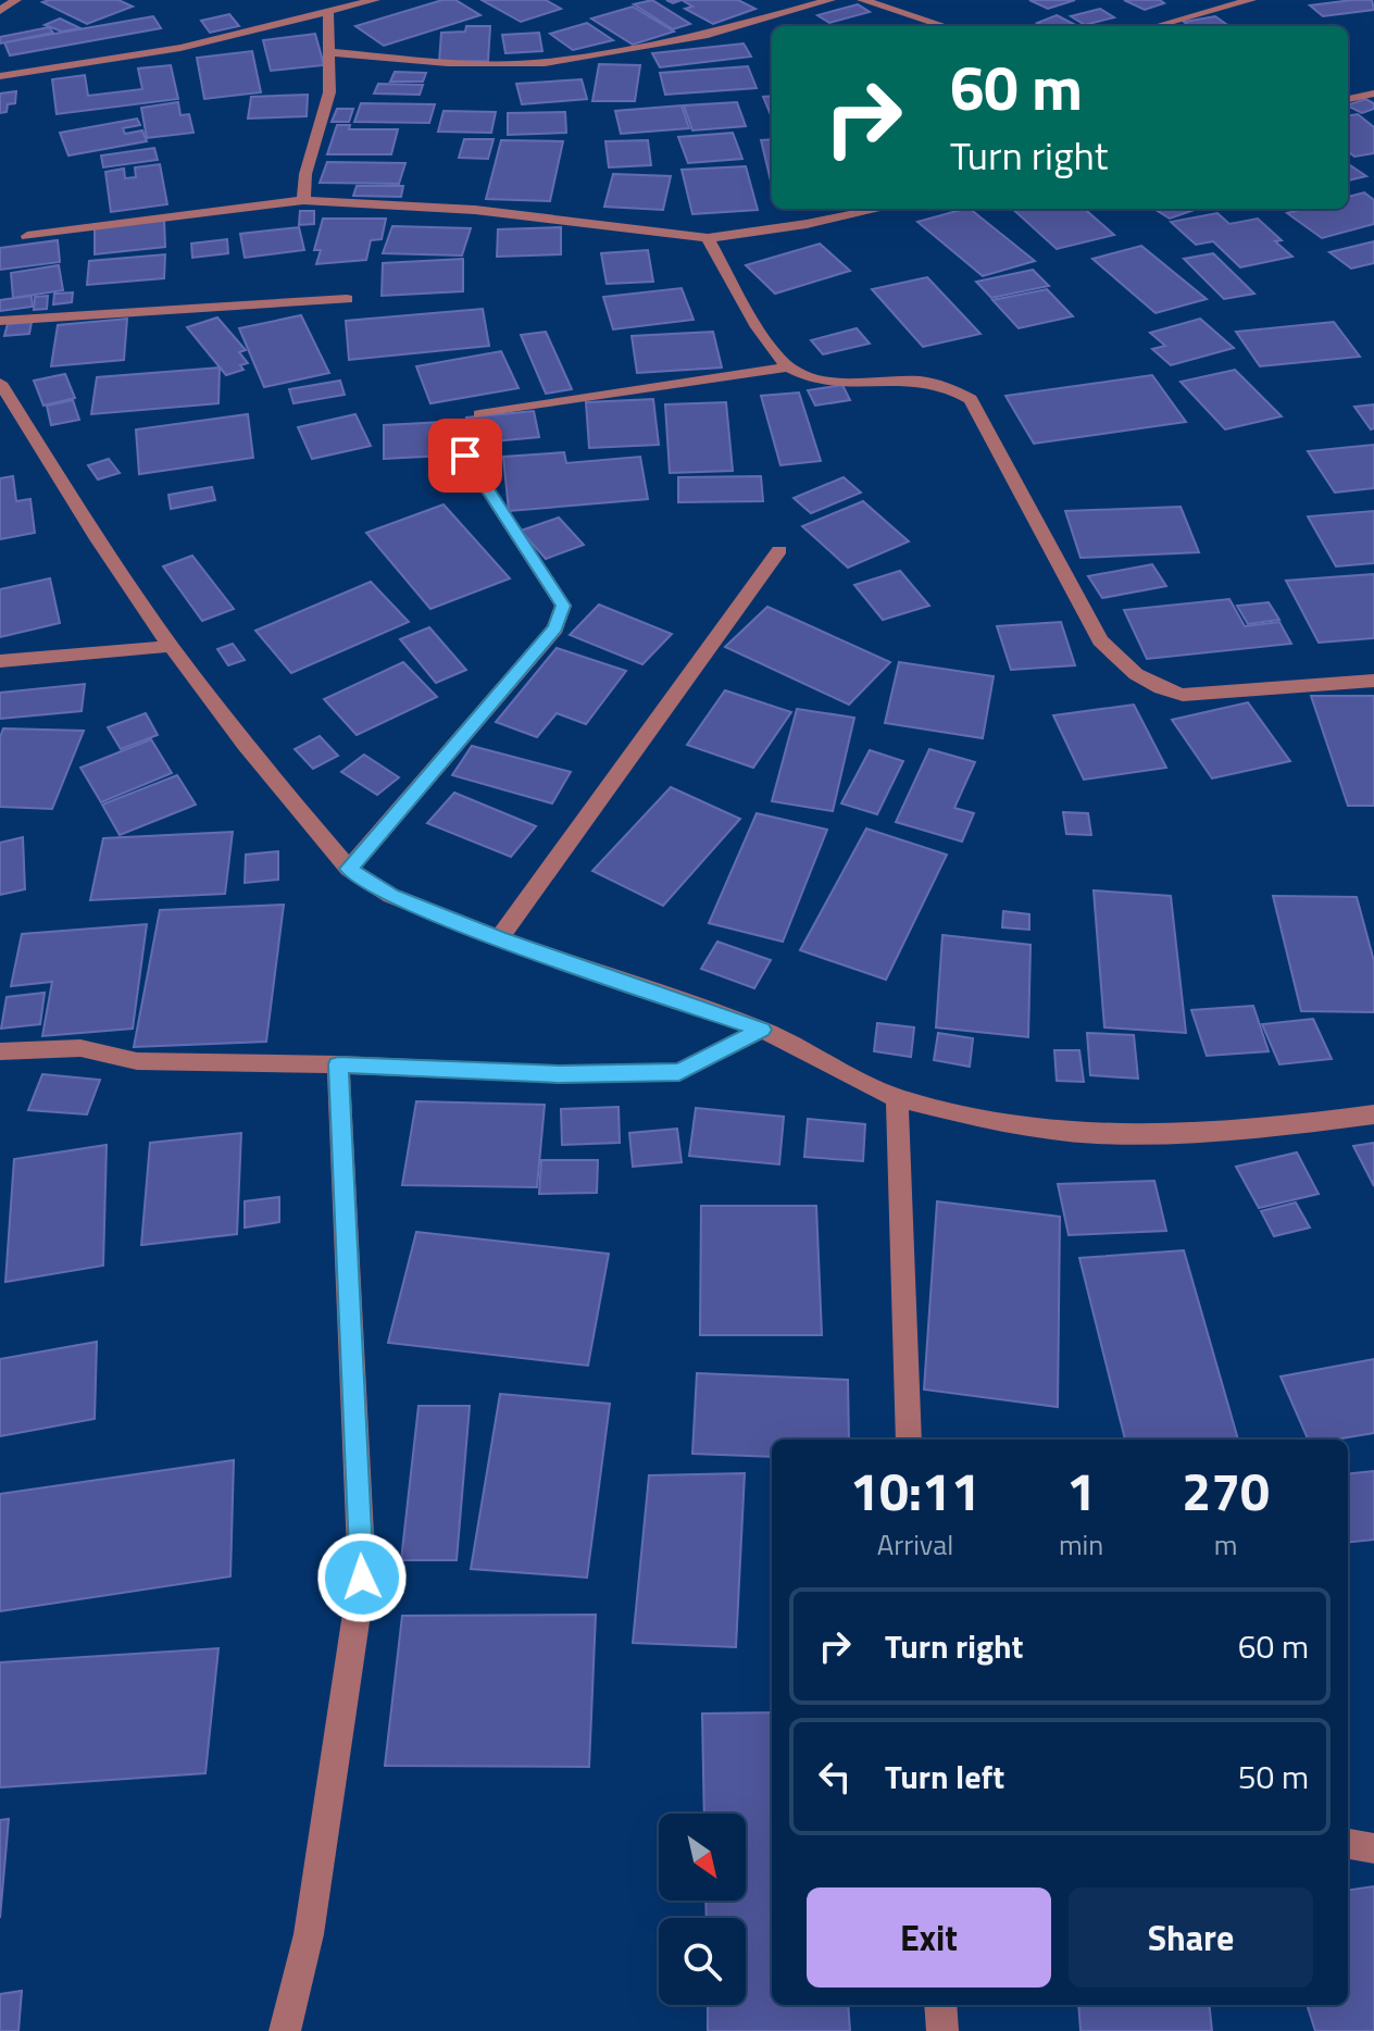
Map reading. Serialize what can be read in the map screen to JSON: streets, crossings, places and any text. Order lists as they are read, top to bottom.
{
  "north": "bottom right",
  "page": {
    "turn": ["60 m", "Turn right"],
    "eta": [
      "10:11",
      "Arrival",
      "1",
      "min",
      "270",
      "m"
    ],
    "list": [
      {
        "name": "Turn right",
        "value": "60 m"
      },
      {
        "name": "Turn left",
        "value": "50 m"
      }
    ],
    "buttons": ["Exit", "Share"]
  }
}
